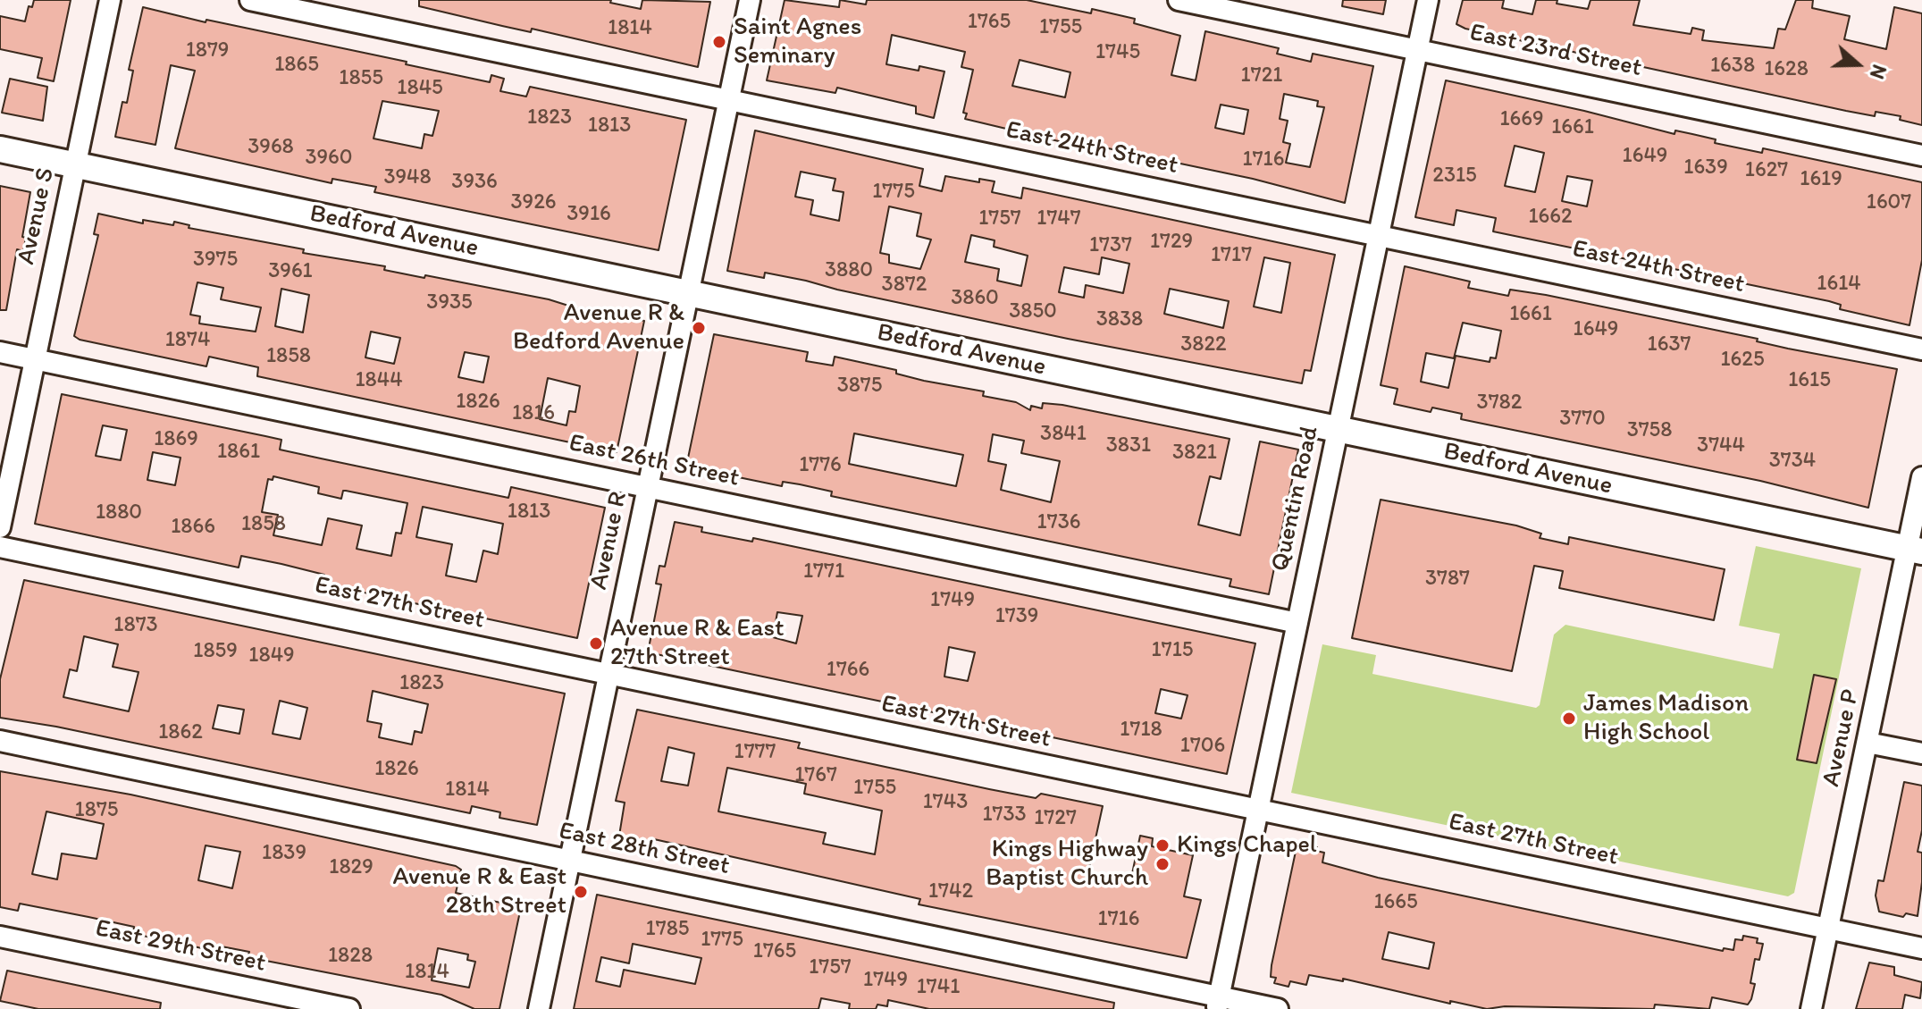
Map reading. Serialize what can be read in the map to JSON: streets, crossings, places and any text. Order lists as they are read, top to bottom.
{
  "streets": {
    "main road": ["Bedford Avenue"],
    "street": [
      "East 23rd Street",
      "East 24th Street",
      "Avenue S",
      "East 26th Street",
      "Quentin Road",
      "Avenue R",
      "East 27th Street",
      "Avenue P",
      "East 28th Street",
      "East 29th Street"
    ]
  },
  "crossings": [
    ["East 23rd Street", "Quentin Road"],
    ["East 24th Street", "Quentin Road"],
    ["East 24th Street", "Avenue R"],
    ["Avenue S", "Bedford Avenue"],
    ["Avenue S", "East 26th Street"],
    ["Bedford Avenue", "Quentin Road"],
    ["Bedford Avenue", "Avenue R"],
    ["Bedford Avenue", "Avenue P"],
    ["East 26th Street", "Quentin Road"],
    ["East 26th Street", "Avenue R"],
    ["Quentin Road", "East 27th Street"],
    ["Quentin Road", "East 28th Street"],
    ["Avenue R", "East 27th Street"],
    ["Avenue R", "East 28th Street"],
    ["East 27th Street", "Avenue P"]
  ],
  "places": [
    "Saint Agnes Seminary",
    "Avenue R & Bedford Avenue",
    "Avenue R & East 27th Street",
    "James Madison High School",
    "Kings Chapel",
    "Kings Highway Baptist Church",
    "Avenue R & East 28th Street"
  ],
  "house_numbers": [
    "1765",
    "1755",
    "1814",
    "1879",
    "1745",
    "1865",
    "1638",
    "1628",
    "1721",
    "1855",
    "1845",
    "1823",
    "1669",
    "1813",
    "1661",
    "3968",
    "1649",
    "3960",
    "1716",
    "1639",
    "1627",
    "2315",
    "3948",
    "1619",
    "3936",
    "1775",
    "3926",
    "1607",
    "3916",
    "1662",
    "1757",
    "1747",
    "1729",
    "1737",
    "1717",
    "3975",
    "3880",
    "3961",
    "1614",
    "3872",
    "3860",
    "3935",
    "3850",
    "1661",
    "3838",
    "1649",
    "1874",
    "3822",
    "1637",
    "1858",
    "1625",
    "1844",
    "1615",
    "3875",
    "1826",
    "3782",
    "1816",
    "3770",
    "3758",
    "3841",
    "1869",
    "3831",
    "3744",
    "1861",
    "3821",
    "3734",
    "1776",
    "1813",
    "1880",
    "1736",
    "1858",
    "1866",
    "1771",
    "3787",
    "1749",
    "1739",
    "1873",
    "1715",
    "1859",
    "1849",
    "1766",
    "1823",
    "1718",
    "1862",
    "1706",
    "1777",
    "1826",
    "1767",
    "1755",
    "1814",
    "1743",
    "1875",
    "1733",
    "1727",
    "1839",
    "1829",
    "1742",
    "1665",
    "1716",
    "1785",
    "1775",
    "1765",
    "1828",
    "1757",
    "1814",
    "1749",
    "1741"
  ],
  "north": "right"
}
